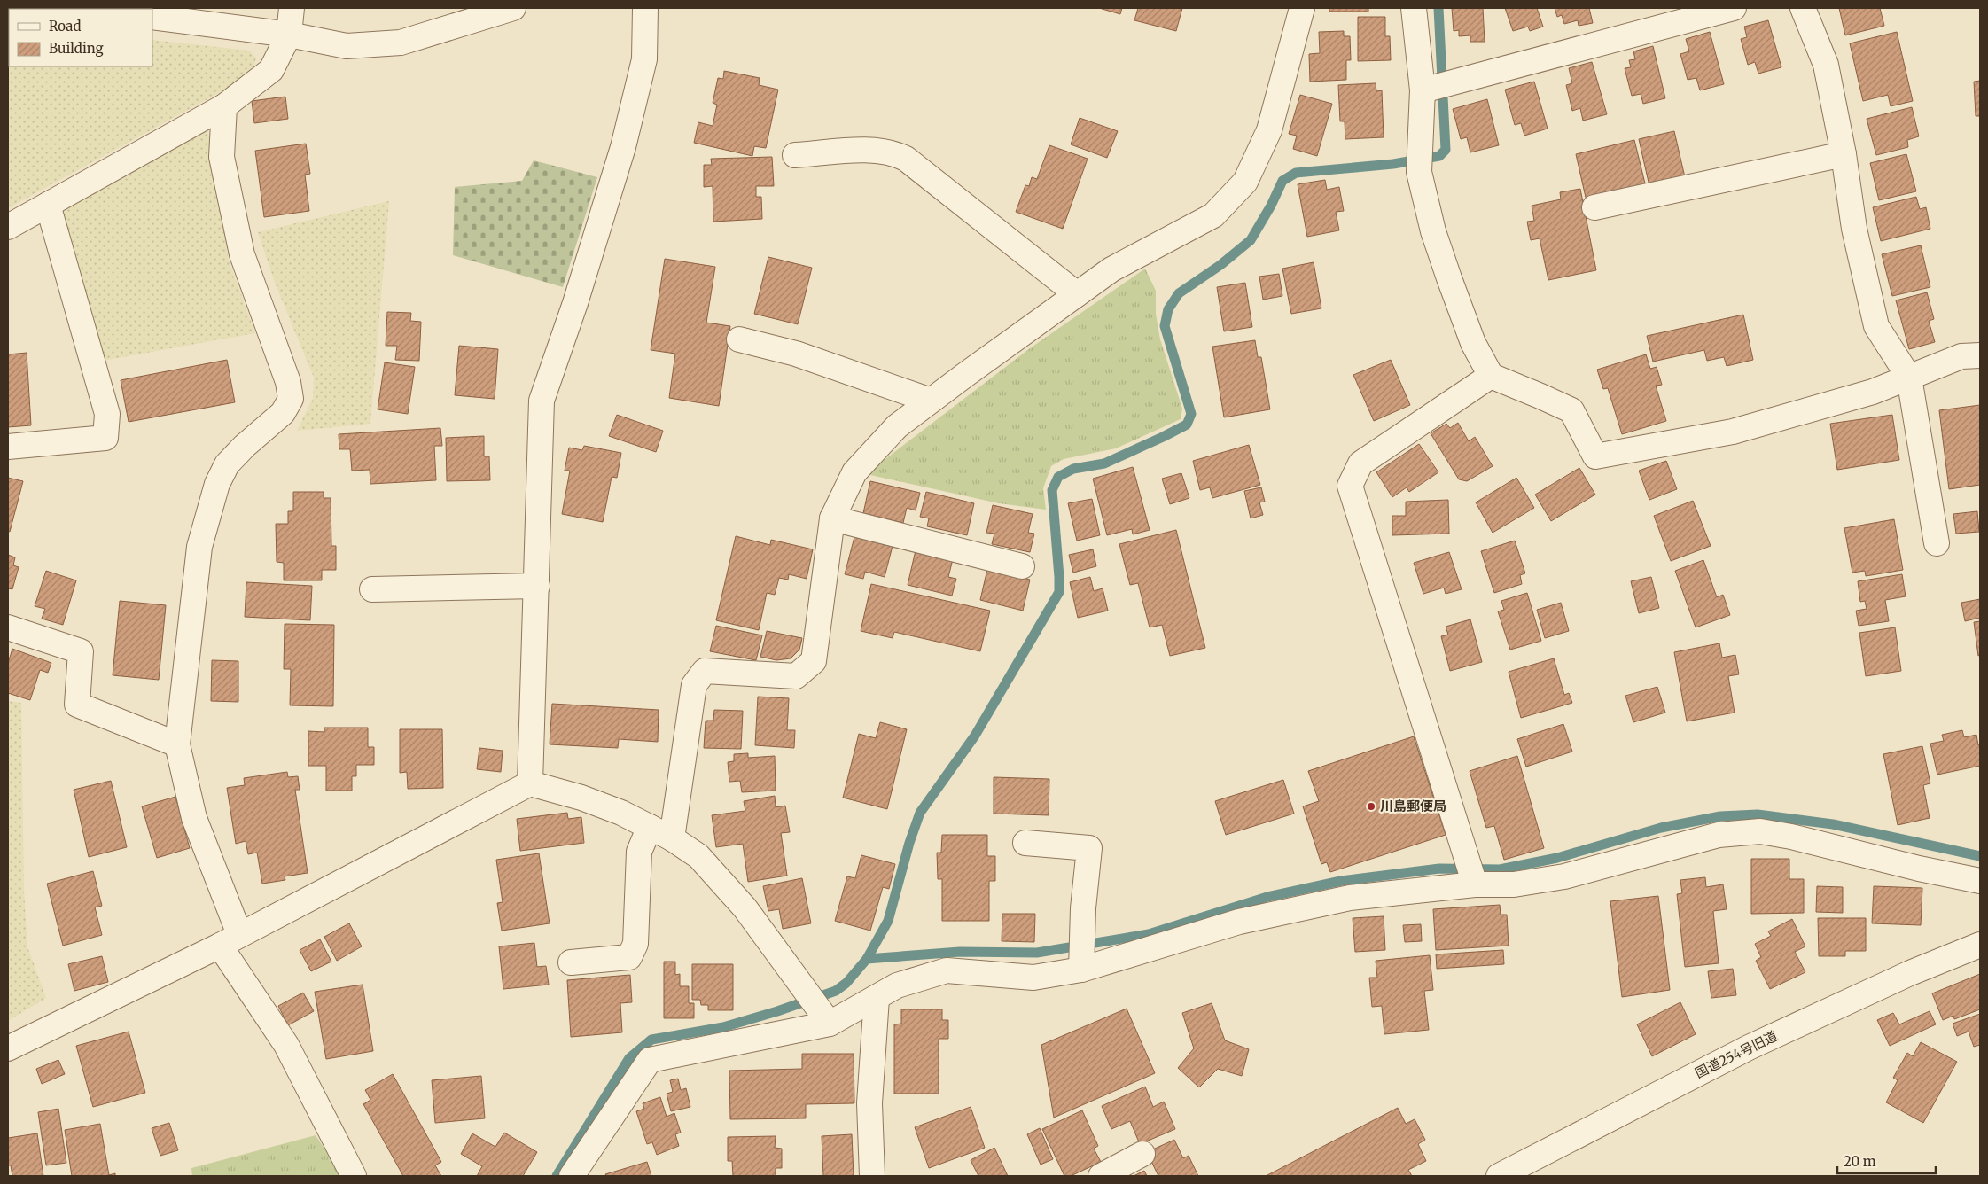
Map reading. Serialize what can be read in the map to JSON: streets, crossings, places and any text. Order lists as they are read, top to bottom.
{
  "streets": {
    "street": ["国道254号旧道"]
  },
  "places": ["川島郵便局"],
  "legend": ["Road", "Building"],
  "scale_bar": "20 m"
}
